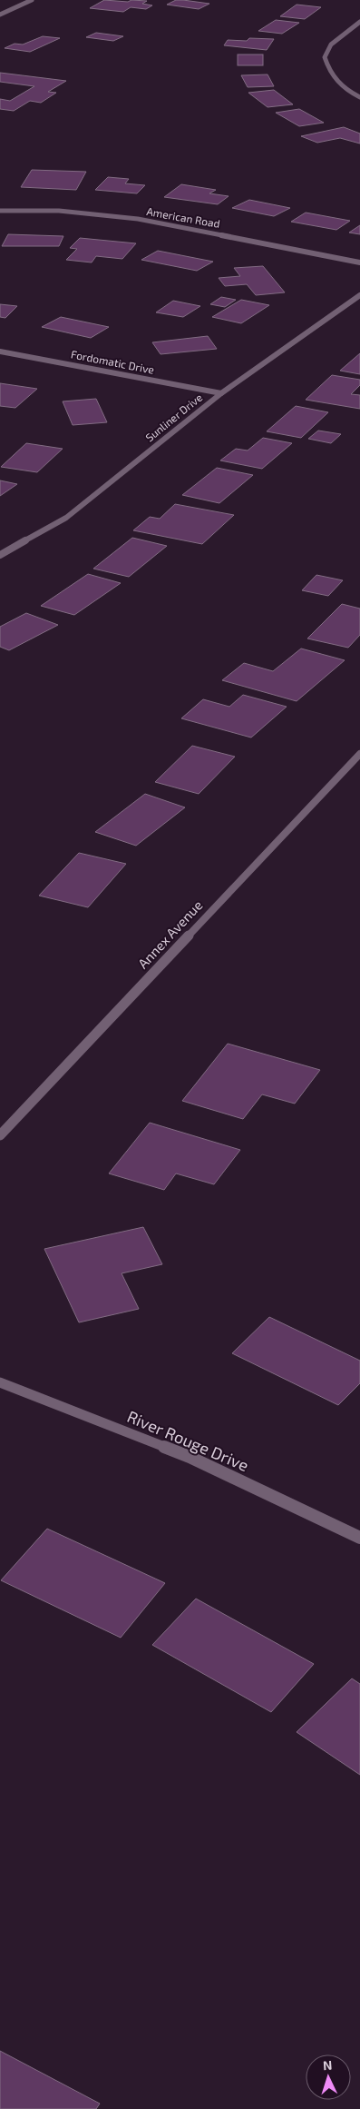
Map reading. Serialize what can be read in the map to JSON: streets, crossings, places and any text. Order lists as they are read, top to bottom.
{
  "streets": {
    "street": [
      "American Road",
      "Fordomatic Drive",
      "Sunliner Drive",
      "Annex Avenue",
      "River Rouge Drive"
    ]
  },
  "crossings": [
    ["Fordomatic Drive", "Sunliner Drive"]
  ],
  "north": "top"
}
